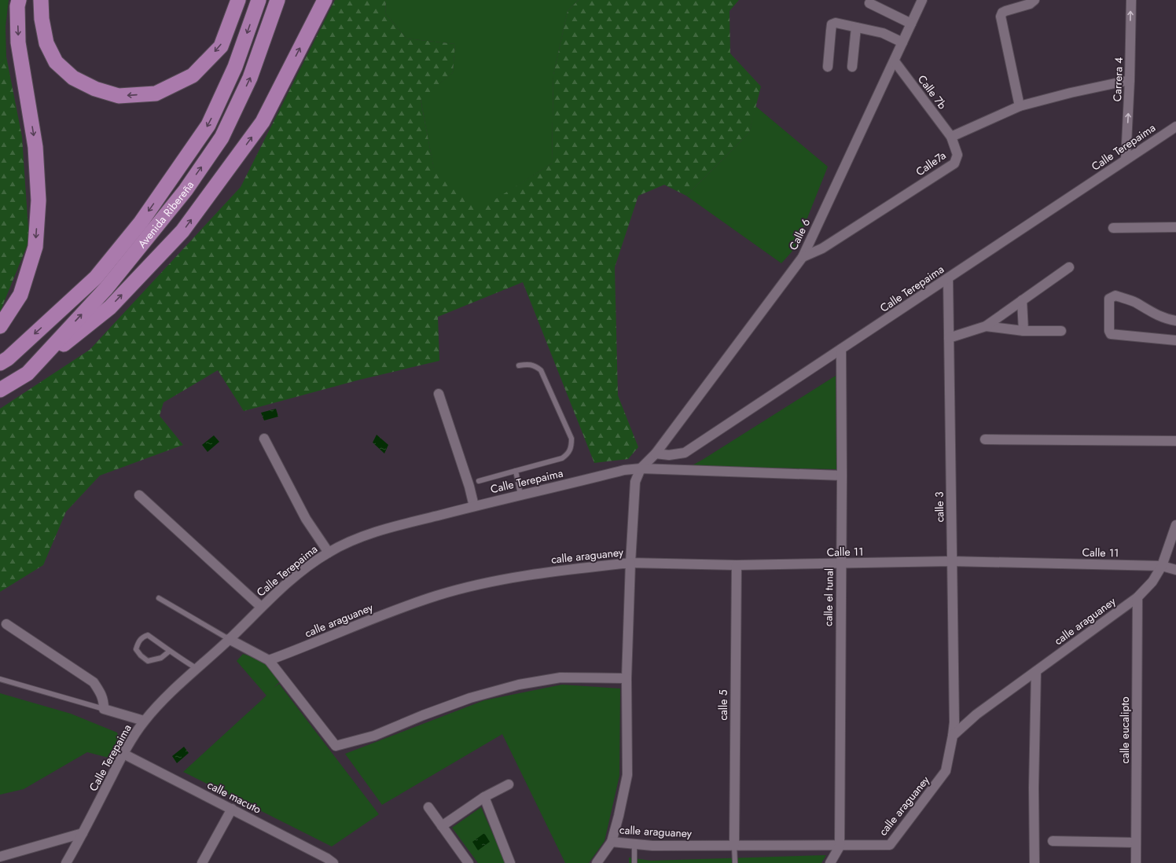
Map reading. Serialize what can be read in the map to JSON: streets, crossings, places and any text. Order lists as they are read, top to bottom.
{
  "streets": {
    "main road": ["Avenida Ribereña"],
    "street": [
      "Carrera 4",
      "Calle 7b",
      "Calle Terepaima",
      "Calle7a",
      "Calle 6",
      "calle 3",
      "Calle 11",
      "calle araguaney",
      "calle el tunal",
      "calle 5",
      "calle eucalipto",
      "calle macuto"
    ]
  },
  "crossings": [
    ["Carrera 4", "Calle Terepaima"],
    ["Carrera 4", "Calle7a"],
    ["Calle 7b", "Calle7a"],
    ["Calle 7b", "Calle 6"],
    ["Calle Terepaima", "Calle 6"],
    ["Calle Terepaima", "calle 3"],
    ["Calle Terepaima", "calle el tunal"],
    ["Calle Terepaima", "calle macuto"],
    ["Calle7a", "Calle 6"],
    ["calle 3", "Calle 11"],
    ["calle 3", "calle araguaney"],
    ["Calle 11", "calle araguaney"],
    ["Calle 11", "calle el tunal"],
    ["Calle 11", "calle 5"],
    ["calle araguaney", "calle el tunal"],
    ["calle araguaney", "calle 5"],
    ["calle araguaney", "calle eucalipto"]
  ],
  "one_way": ["Carrera 4"]
}
